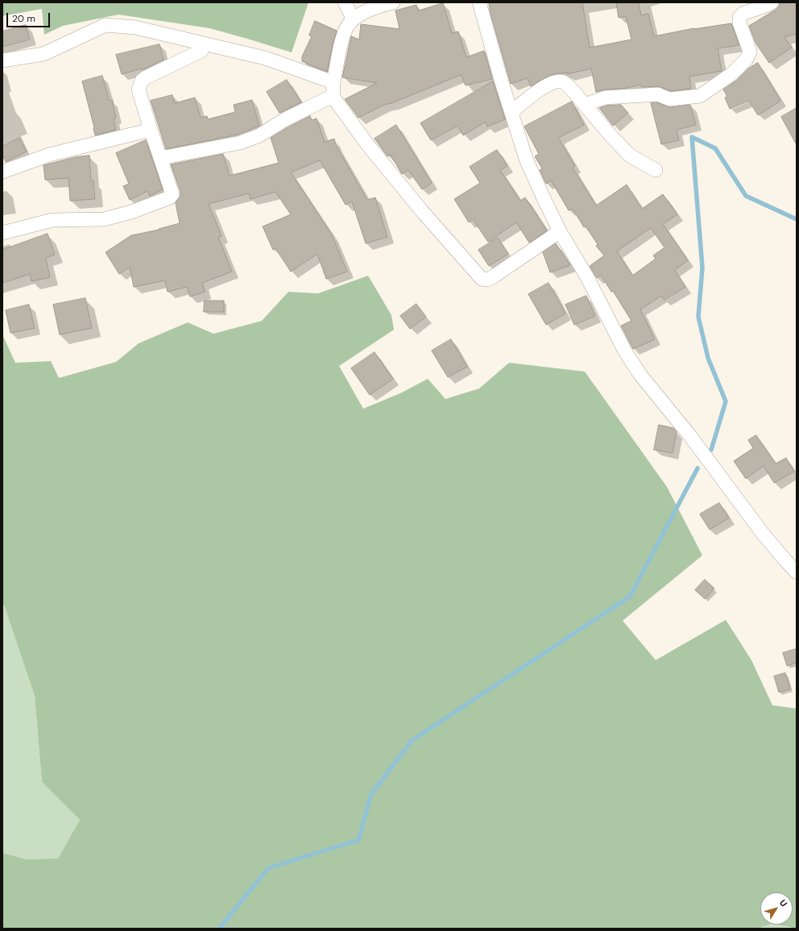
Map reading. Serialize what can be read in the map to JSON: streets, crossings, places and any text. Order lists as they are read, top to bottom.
{
  "scale_bar": "20 m",
  "north": "top right"
}
